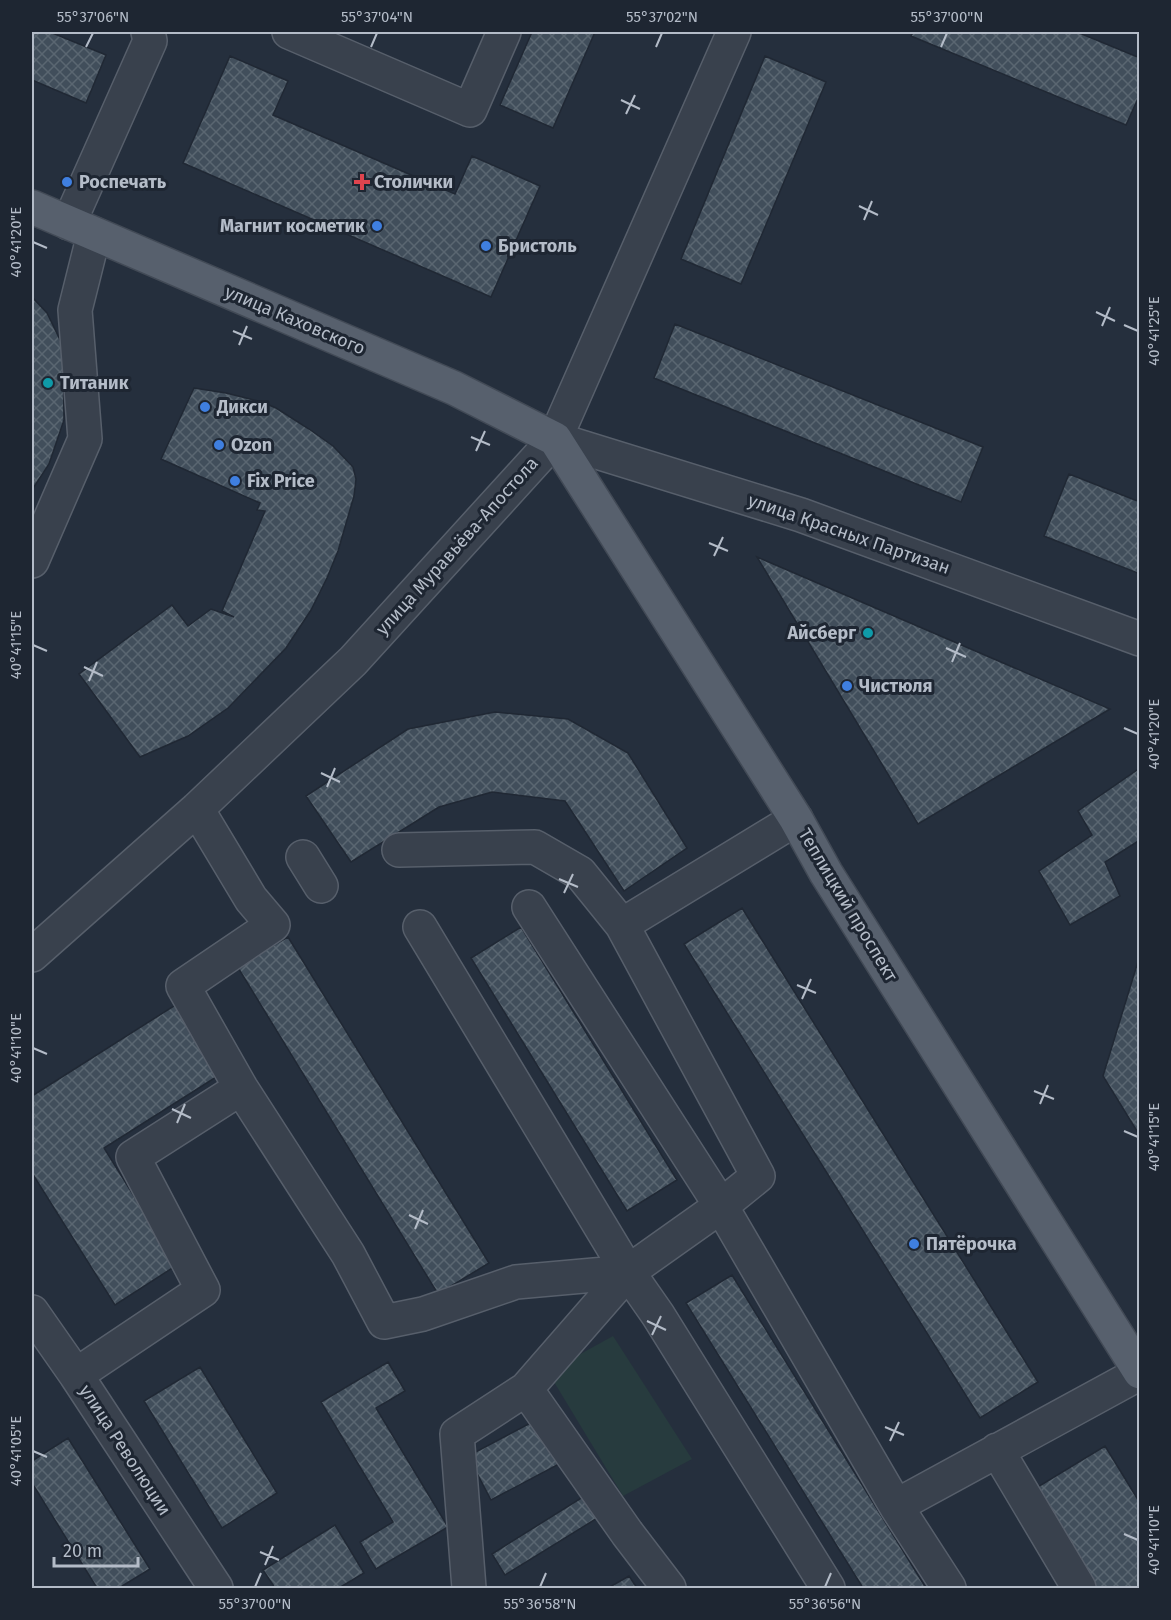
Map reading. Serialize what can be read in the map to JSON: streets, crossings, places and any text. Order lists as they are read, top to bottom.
{
  "streets": {
    "main road": ["улица Каховского", "Теплицкий проспект"],
    "street": ["улица Красных Партизан", "улица Муравьёва-Апостола", "улица Революции"]
  },
  "crossings": [
    ["улица Каховского", "улица Красных Партизан"],
    ["улица Каховского", "улица Муравьёва-Апостола"],
    ["улица Каховского", "Теплицкий проспект"],
    ["улица Красных Партизан", "улица Муравьёва-Апостола"],
    ["улица Красных Партизан", "Теплицкий проспект"],
    ["улица Муравьёва-Апостола", "Теплицкий проспект"]
  ],
  "places": {
    "other": [
      "Роспечать",
      "Магнит косметик",
      "Бристоль",
      "Титаник",
      "Дикси",
      "Ozon",
      "Fix Price",
      "Айсберг",
      "Чистюля",
      "Пятёрочка"
    ],
    "health": ["Столички"]
  },
  "scale_bar": "20 m",
  "coordinates": [
    "55°37'06\"N",
    "55°37'04\"N",
    "55°37'02\"N",
    "55°37'00\"N",
    "40°41'20\"E",
    "40°41'25\"E",
    "40°41'15\"E",
    "40°41'10\"E",
    "40°41'05\"E",
    "55°36'58\"N",
    "55°36'56\"N"
  ]
}
